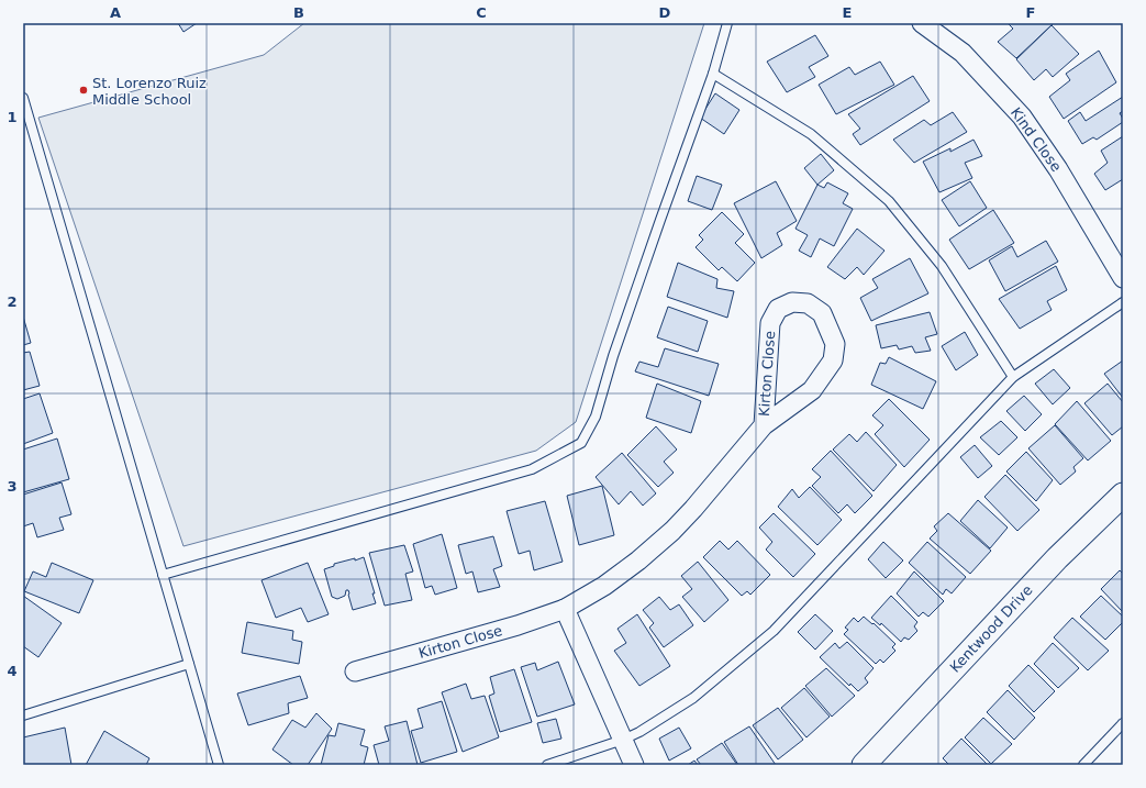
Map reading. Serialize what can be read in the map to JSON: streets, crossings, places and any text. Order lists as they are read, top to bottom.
{
  "streets": {
    "street": ["Kind Close", "Kirton Close", "Kentwood Drive"]
  },
  "places": ["St. Lorenzo Ruiz Middle School"],
  "grid": {
    "columns": [
      "A",
      "B",
      "C",
      "D",
      "E",
      "F"
    ],
    "rows": [
      "1",
      "2",
      "3",
      "4"
    ]
  }
}
